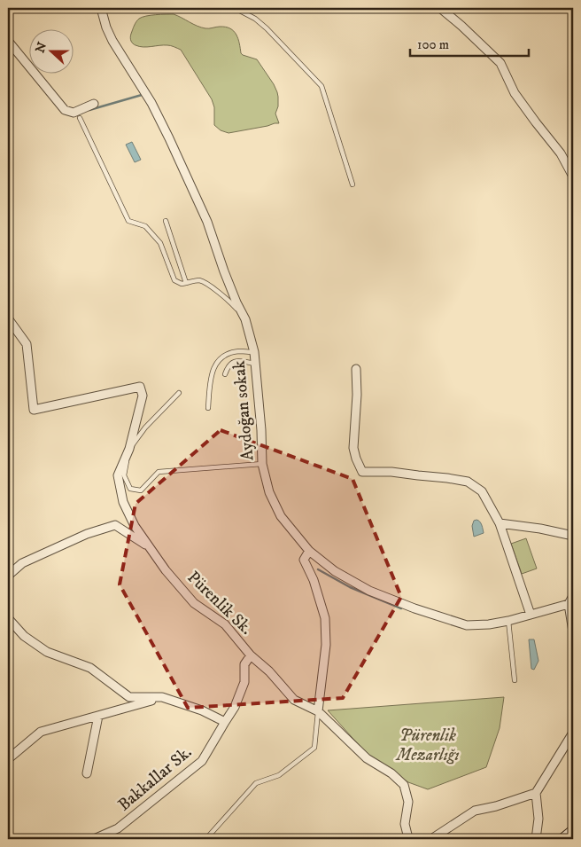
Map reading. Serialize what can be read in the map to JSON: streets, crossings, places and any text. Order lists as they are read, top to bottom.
{
  "streets": {
    "street": ["Aydoğan sokak", "Pürenlik Sk.", "Bakkallar Sk."]
  },
  "crossings": [
    ["Pürenlik Sk.", "Bakkallar Sk."]
  ],
  "parks": ["Pürenlik Mezarlığı"],
  "scale_bar": "100 m",
  "north": "left"
}
